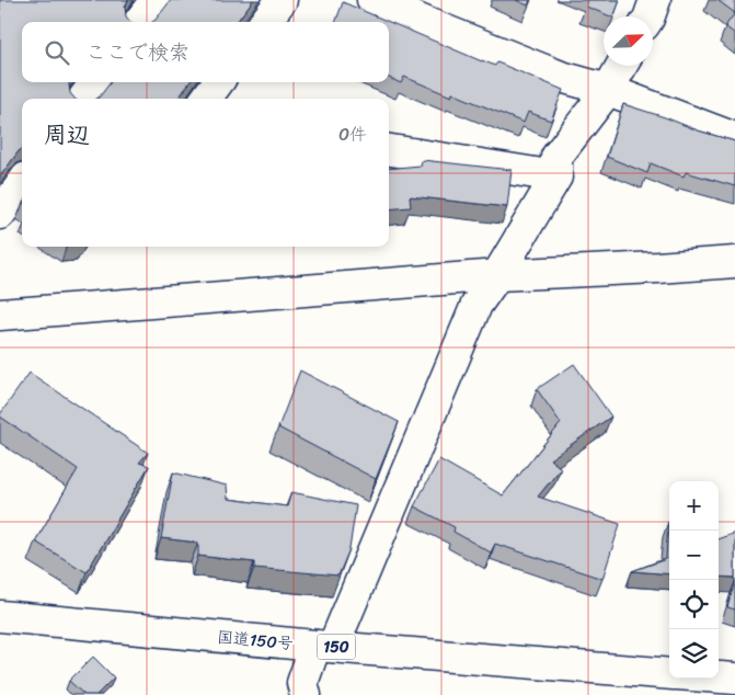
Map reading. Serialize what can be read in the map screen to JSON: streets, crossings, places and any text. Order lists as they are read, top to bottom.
{
  "streets": {
    "main road": ["国道150号", "150"]
  },
  "north": "top right",
  "page": {
    "search": "ここで検索",
    "heading": ["周辺", "0件"],
    "map_buttons": ["+", "−"]
  }
}
